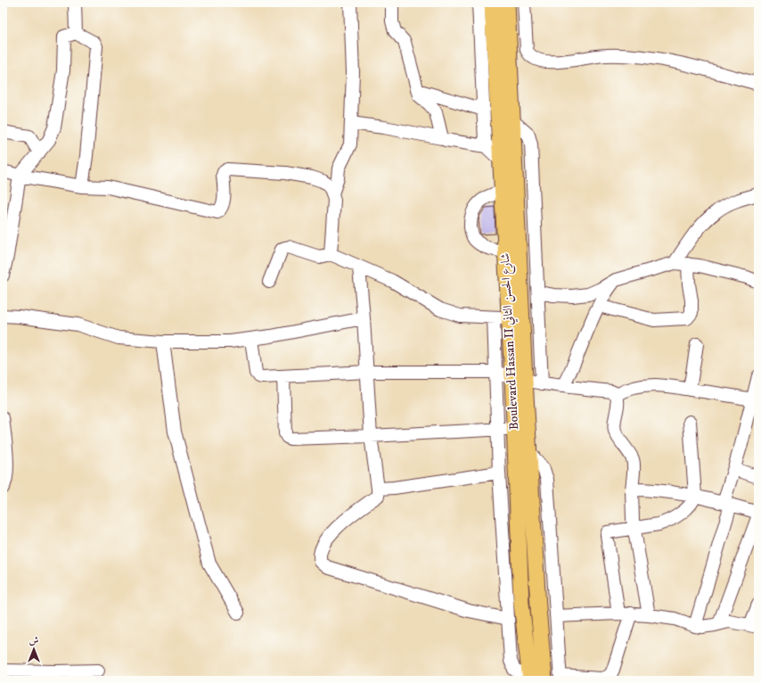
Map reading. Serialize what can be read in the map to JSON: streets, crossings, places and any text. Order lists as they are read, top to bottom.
{
  "streets": {
    "main road": ["Boulevard Hassan II شارع الحسن الثاني"]
  },
  "north": "top"
}
